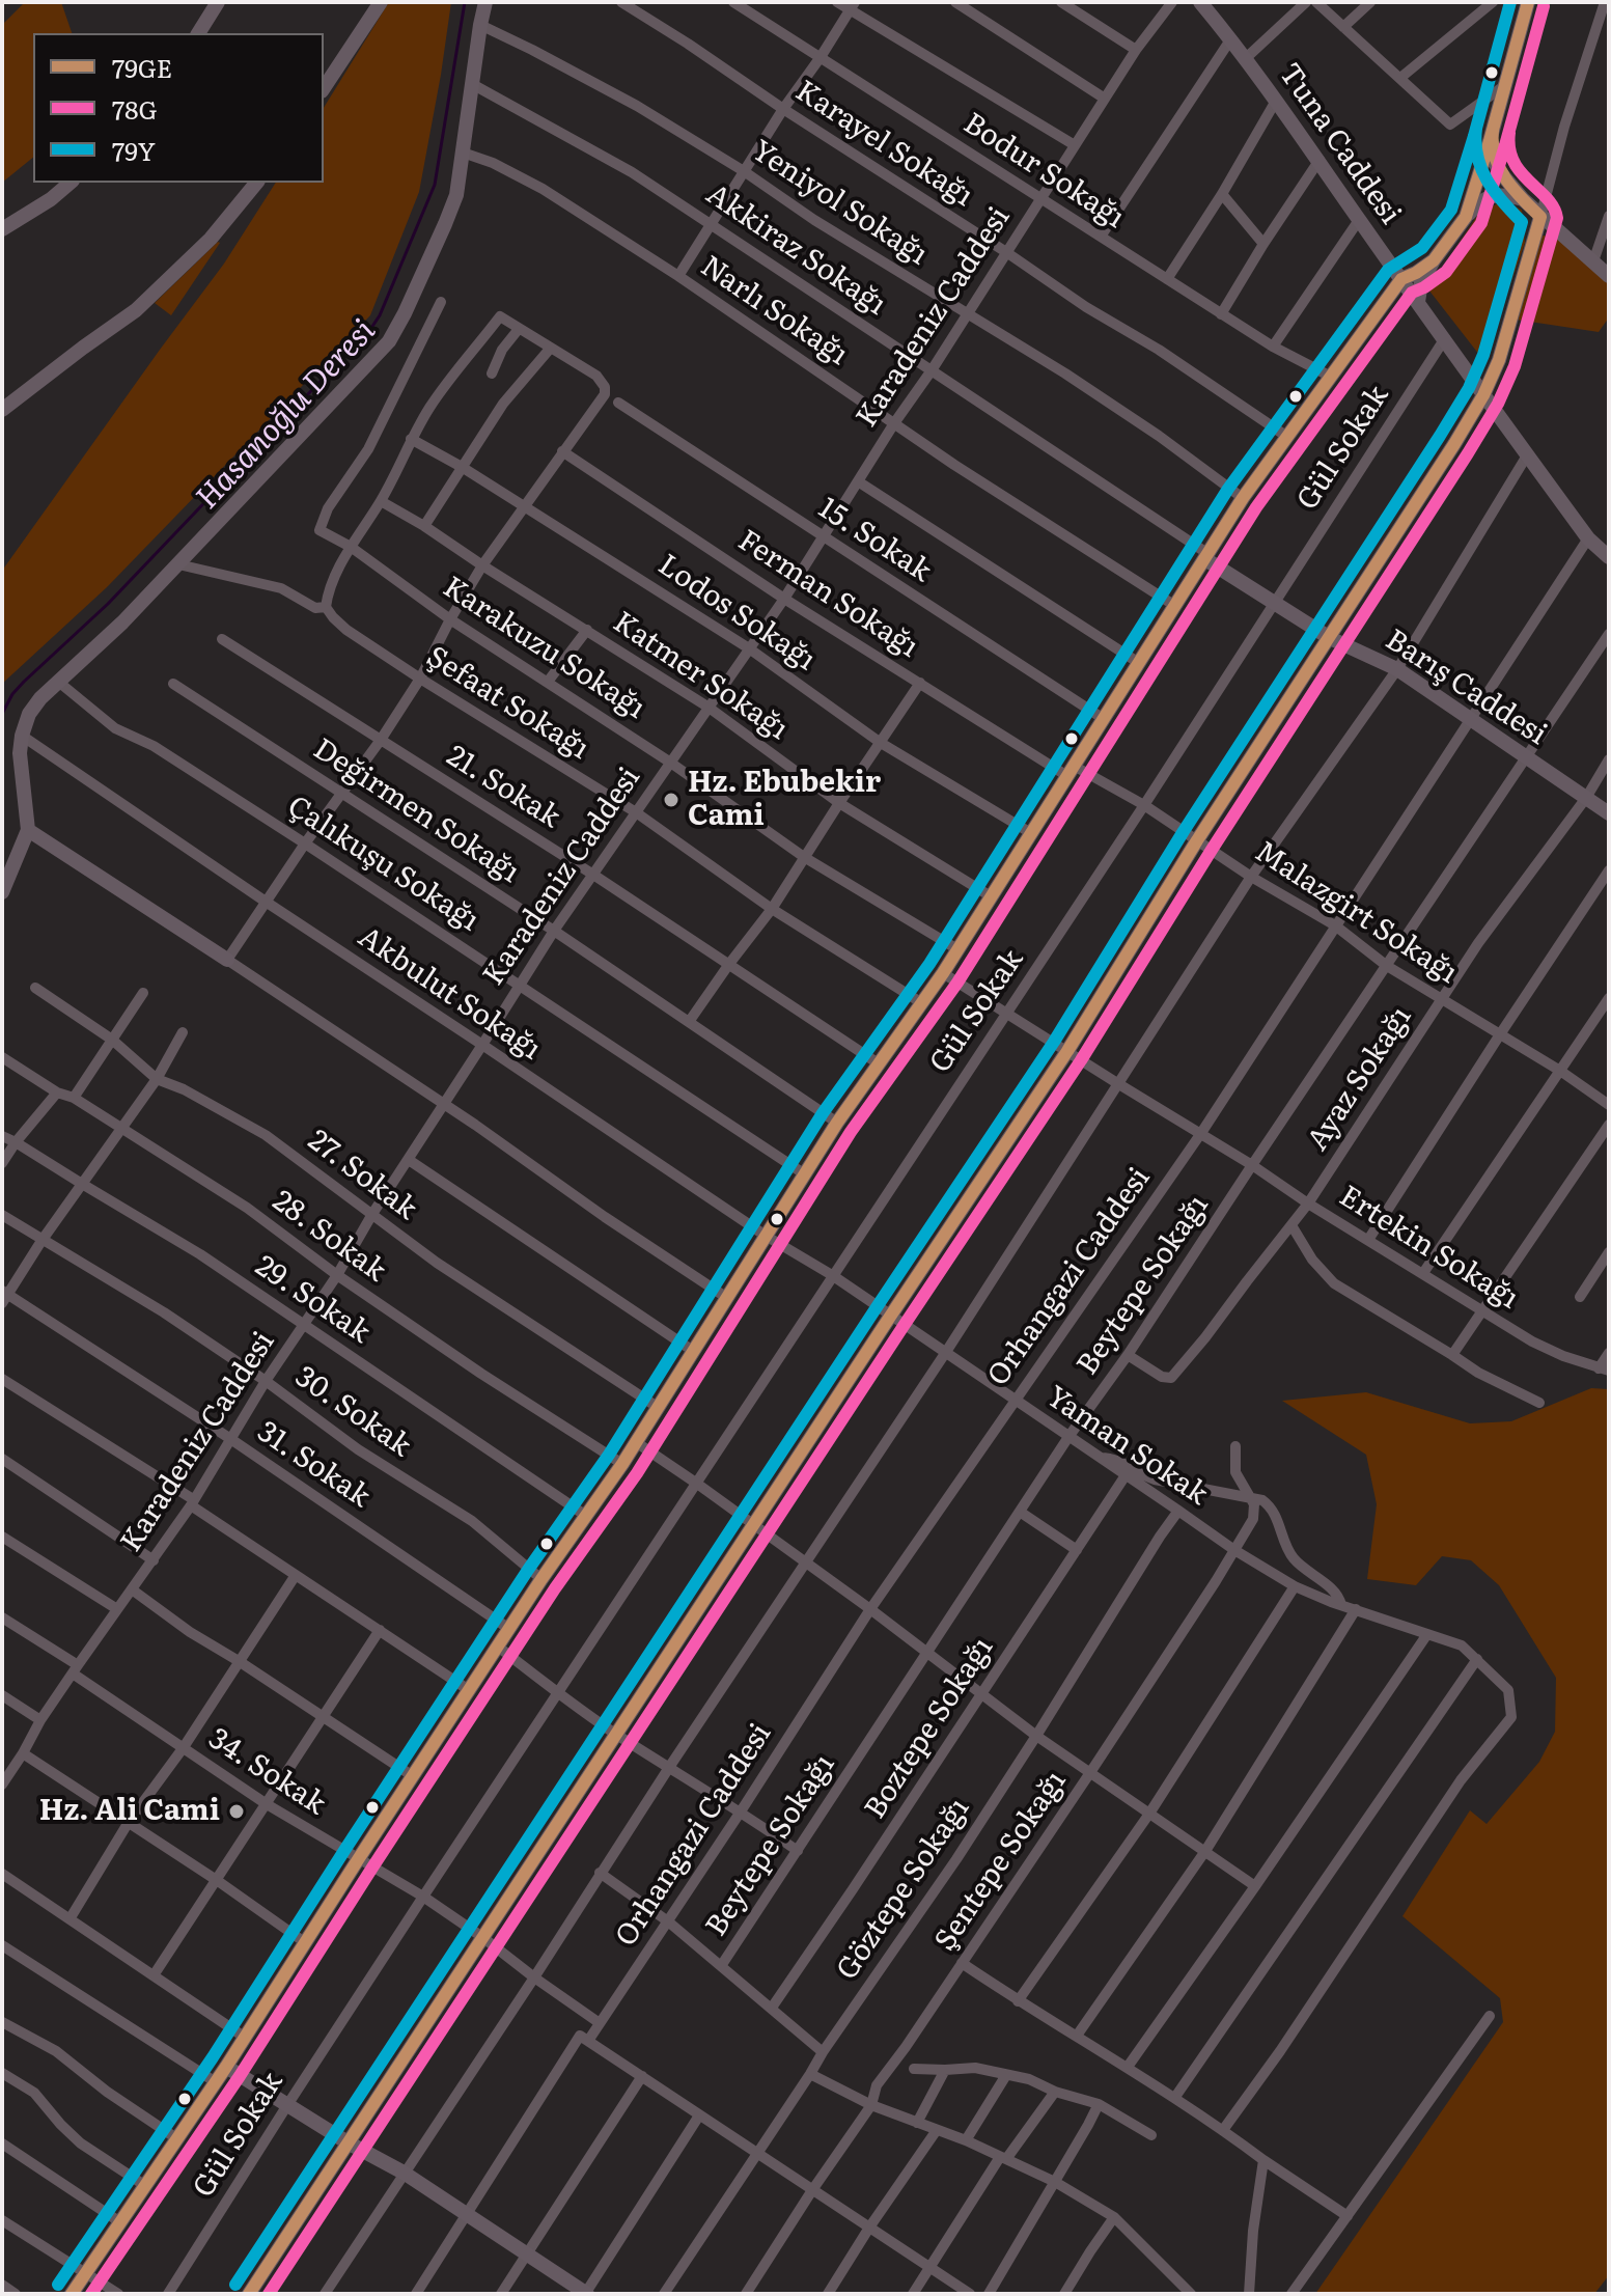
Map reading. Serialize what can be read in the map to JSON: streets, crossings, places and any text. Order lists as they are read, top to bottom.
{
  "streets": {
    "main road": ["Tuna Caddesi", "Barış Caddesi"],
    "street": [
      "Karayel Sokağı",
      "Bodur Sokağı",
      "Yeniyol Sokağı",
      "Akkiraz Sokağı",
      "Narlı Sokağı",
      "Karadeniz Caddesi",
      "Gül Sokak",
      "15. Sokak",
      "Ferman Sokağı",
      "Lodos Sokağı",
      "Karakuzu Sokağı",
      "Katmer Sokağı",
      "Şefaat Sokağı",
      "21. Sokak",
      "Değirmen Sokağı",
      "Çalıkuşu Sokağı",
      "Malazgirt Sokağı",
      "Akbulut Sokağı",
      "Ayaz Sokağı",
      "27. Sokak",
      "28. Sokak",
      "Ertekin Sokağı",
      "Orhangazi Caddesi",
      "Beytepe Sokağı",
      "29. Sokak",
      "30. Sokak",
      "Yaman Sokak",
      "31. Sokak",
      "Boztepe Sokağı",
      "34. Sokak",
      "Şentepe Sokağı",
      "Göztepe Sokağı"
    ]
  },
  "crossings": [
    ["Karayel Sokağı", "Karadeniz Caddesi"],
    ["Tuna Caddesi", "Gül Sokak"],
    ["Tuna Caddesi", "Orhangazi Caddesi"],
    ["Bodur Sokağı", "Karadeniz Caddesi"],
    ["Yeniyol Sokağı", "Karadeniz Caddesi"],
    ["Akkiraz Sokağı", "Karadeniz Caddesi"],
    ["Akkiraz Sokağı", "Barış Caddesi"],
    ["Narlı Sokağı", "Karadeniz Caddesi"],
    ["Karadeniz Caddesi", "15. Sokak"],
    ["Karadeniz Caddesi", "Ferman Sokağı"],
    ["Karadeniz Caddesi", "Lodos Sokağı"],
    ["Karadeniz Caddesi", "Karakuzu Sokağı"],
    ["Karadeniz Caddesi", "Katmer Sokağı"],
    ["Karadeniz Caddesi", "Şefaat Sokağı"],
    ["Karadeniz Caddesi", "21. Sokak"],
    ["Karadeniz Caddesi", "Değirmen Sokağı"],
    ["Karadeniz Caddesi", "Çalıkuşu Sokağı"],
    ["Karadeniz Caddesi", "Akbulut Sokağı"],
    ["Karadeniz Caddesi", "27. Sokak"],
    ["Karadeniz Caddesi", "28. Sokak"],
    ["Karadeniz Caddesi", "29. Sokak"],
    ["Karadeniz Caddesi", "30. Sokak"],
    ["Karadeniz Caddesi", "31. Sokak"],
    ["Karadeniz Caddesi", "34. Sokak"],
    ["Gül Sokak", "Barış Caddesi"],
    ["Gül Sokak", "Malazgirt Sokağı"],
    ["Gül Sokak", "Ertekin Sokağı"],
    ["Gül Sokak", "Yaman Sokak"],
    ["Gül Sokak", "34. Sokak"],
    ["Ferman Sokağı", "Malazgirt Sokağı"],
    ["Barış Caddesi", "Ayaz Sokağı"],
    ["Barış Caddesi", "Orhangazi Caddesi"],
    ["Barış Caddesi", "Beytepe Sokağı"],
    ["Malazgirt Sokağı", "Ayaz Sokağı"],
    ["Malazgirt Sokağı", "Orhangazi Caddesi"],
    ["Malazgirt Sokağı", "Beytepe Sokağı"],
    ["Akbulut Sokağı", "Yaman Sokak"],
    ["Ayaz Sokağı", "Ertekin Sokağı"],
    ["Ayaz Sokağı", "Beytepe Sokağı"],
    ["Ertekin Sokağı", "Orhangazi Caddesi"],
    ["Ertekin Sokağı", "Beytepe Sokağı"],
    ["Orhangazi Caddesi", "Yaman Sokak"],
    ["Orhangazi Caddesi", "34. Sokak"],
    ["Beytepe Sokağı", "Yaman Sokak"],
    ["Yaman Sokak", "Boztepe Sokağı"],
    ["Yaman Sokak", "Şentepe Sokağı"],
    ["Yaman Sokak", "Göztepe Sokağı"]
  ],
  "water": ["Hasanoğlu Deresi"],
  "places": ["Hz. Ebubekir Cami", "Hz. Ali Cami"],
  "lines": ["transit line 79GE", "transit line 79Y", "transit line 78G"],
  "legend": ["79GE", "78G", "79Y"]
}
